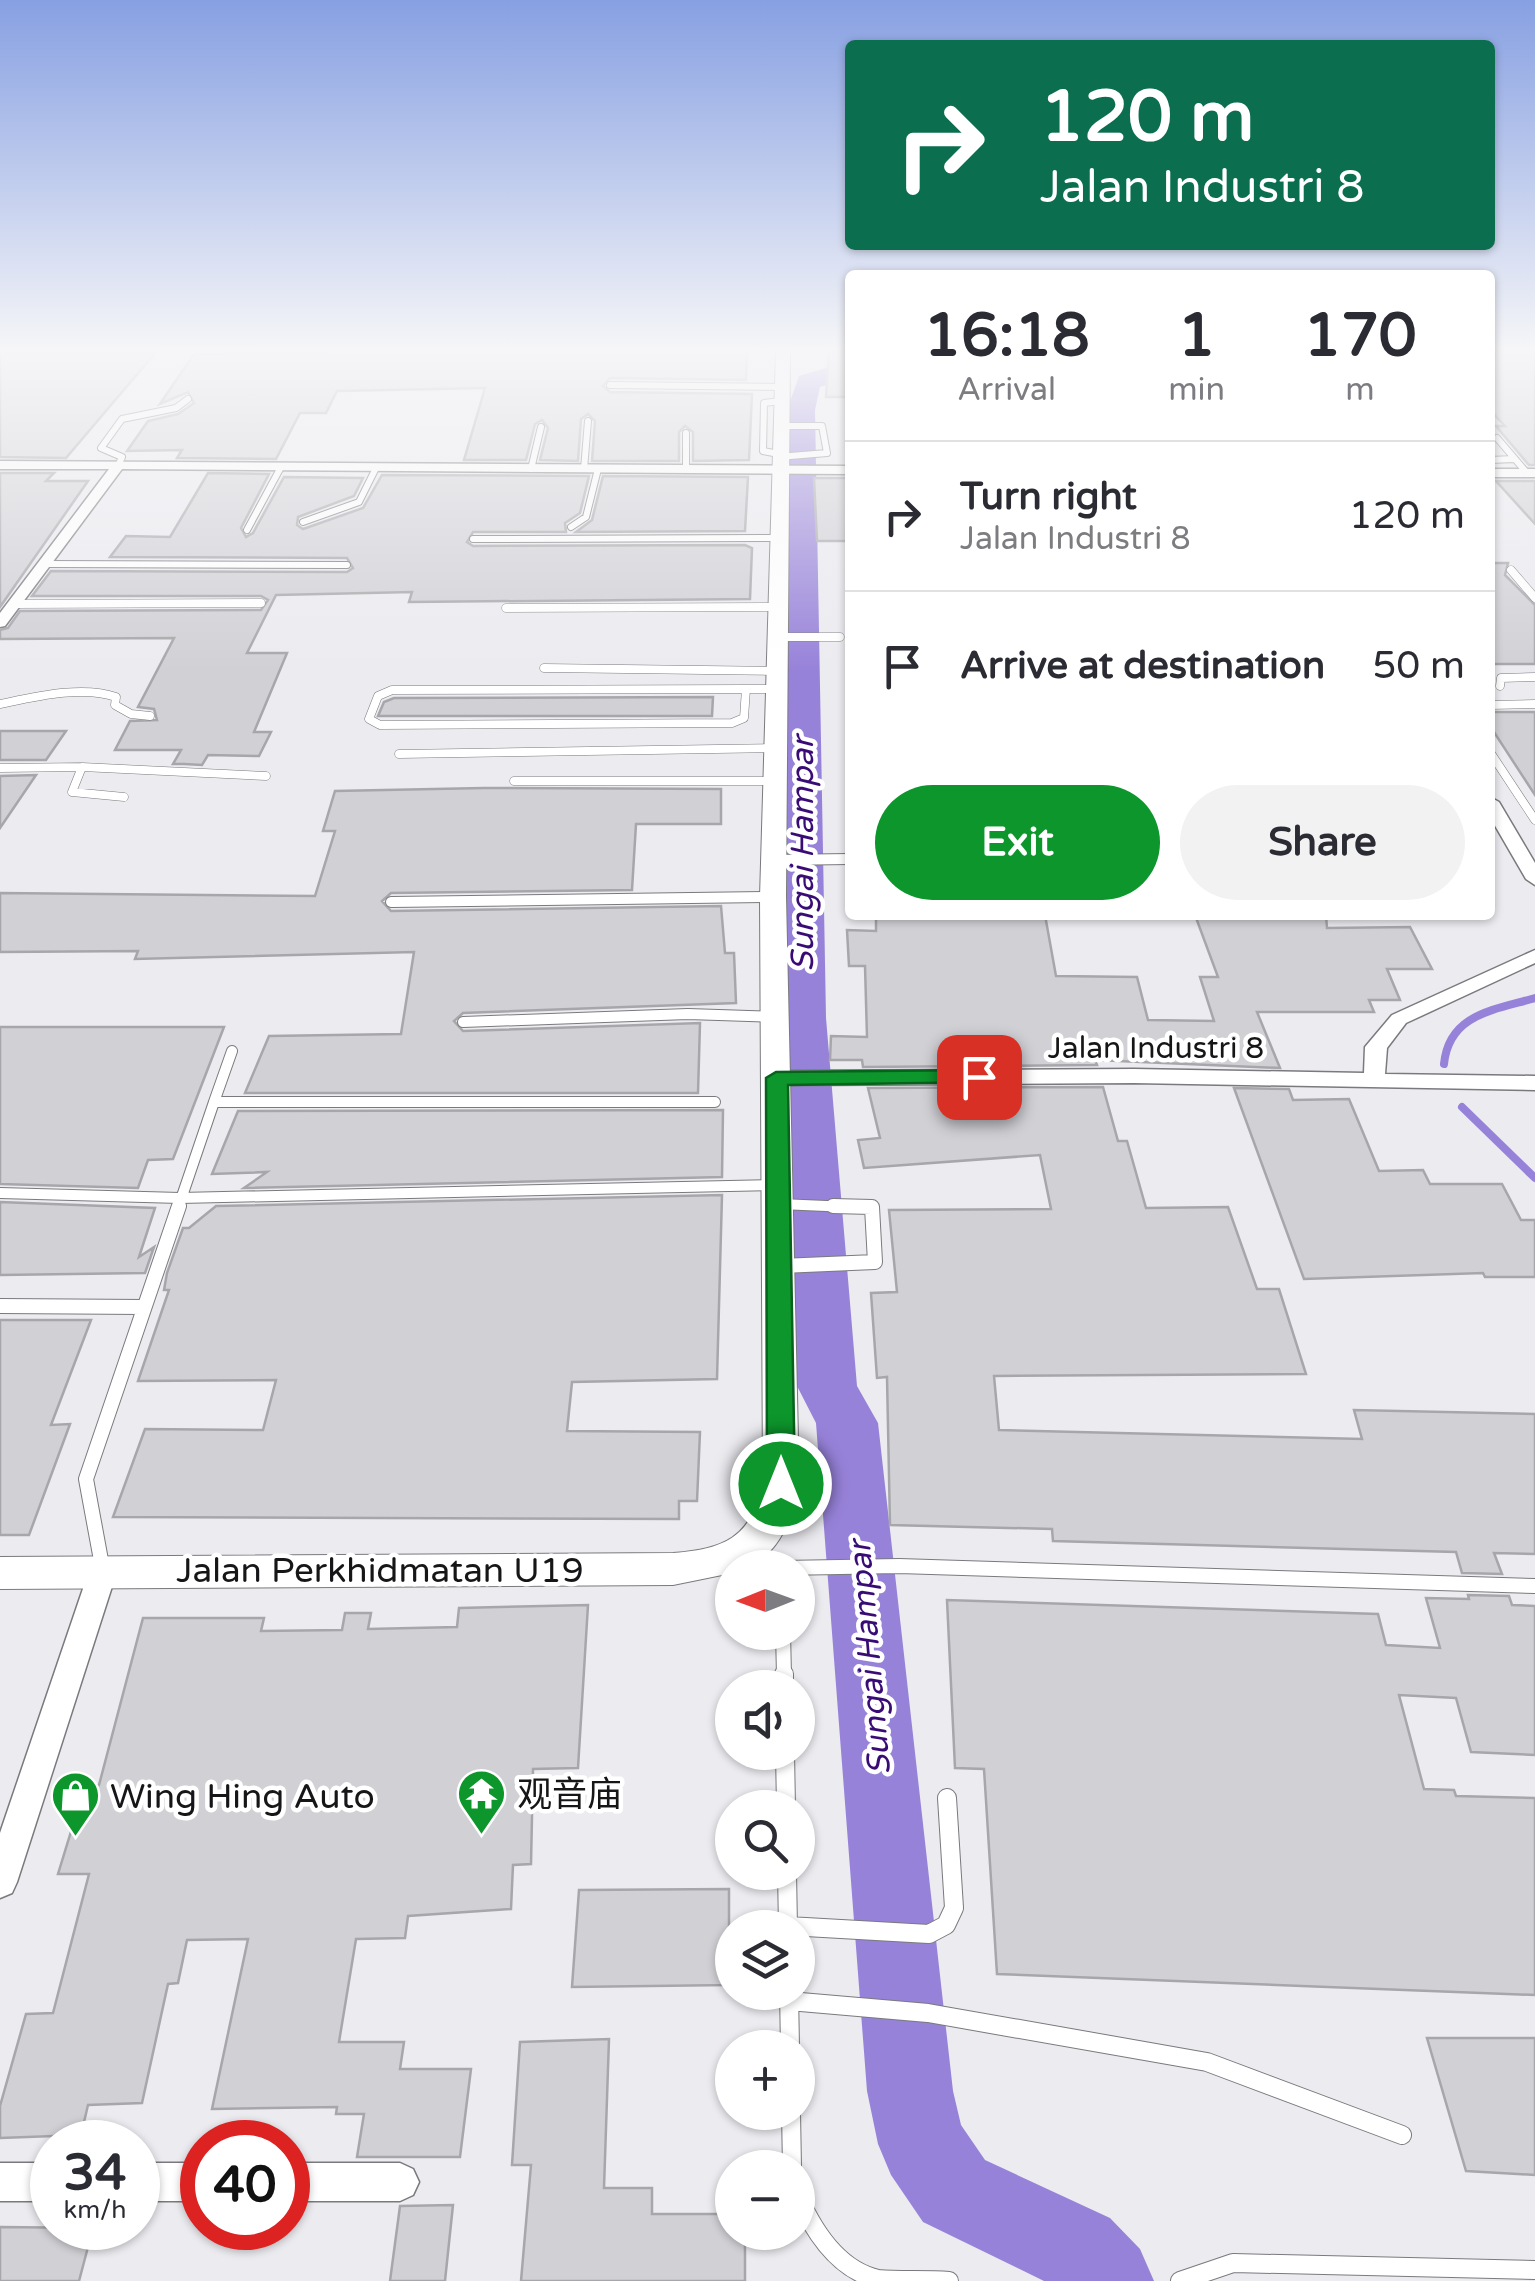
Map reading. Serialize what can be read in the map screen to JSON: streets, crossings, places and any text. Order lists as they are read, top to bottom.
{
  "streets": {
    "street": ["Jalan Industri 8", "Jalan Perkhidmatan U19"]
  },
  "water": ["Sungai Hampar"],
  "places": {
    "temple": ["观音庙"],
    "shop": ["Wing Hing Auto"]
  },
  "north": "left",
  "page": {
    "turn": ["120 m", "Jalan Industri 8"],
    "eta": [
      "16:18",
      "Arrival",
      "1",
      "min",
      "170",
      "m"
    ],
    "list": [
      {
        "name": "Turn right",
        "note": "Jalan Industri 8",
        "value": "120 m"
      },
      {
        "name": "Arrive at destination",
        "value": "50 m"
      }
    ],
    "buttons": ["Exit", "Share"],
    "map_buttons": ["+", "−"],
    "speed": "34 km/h",
    "limit": "40"
  }
}
